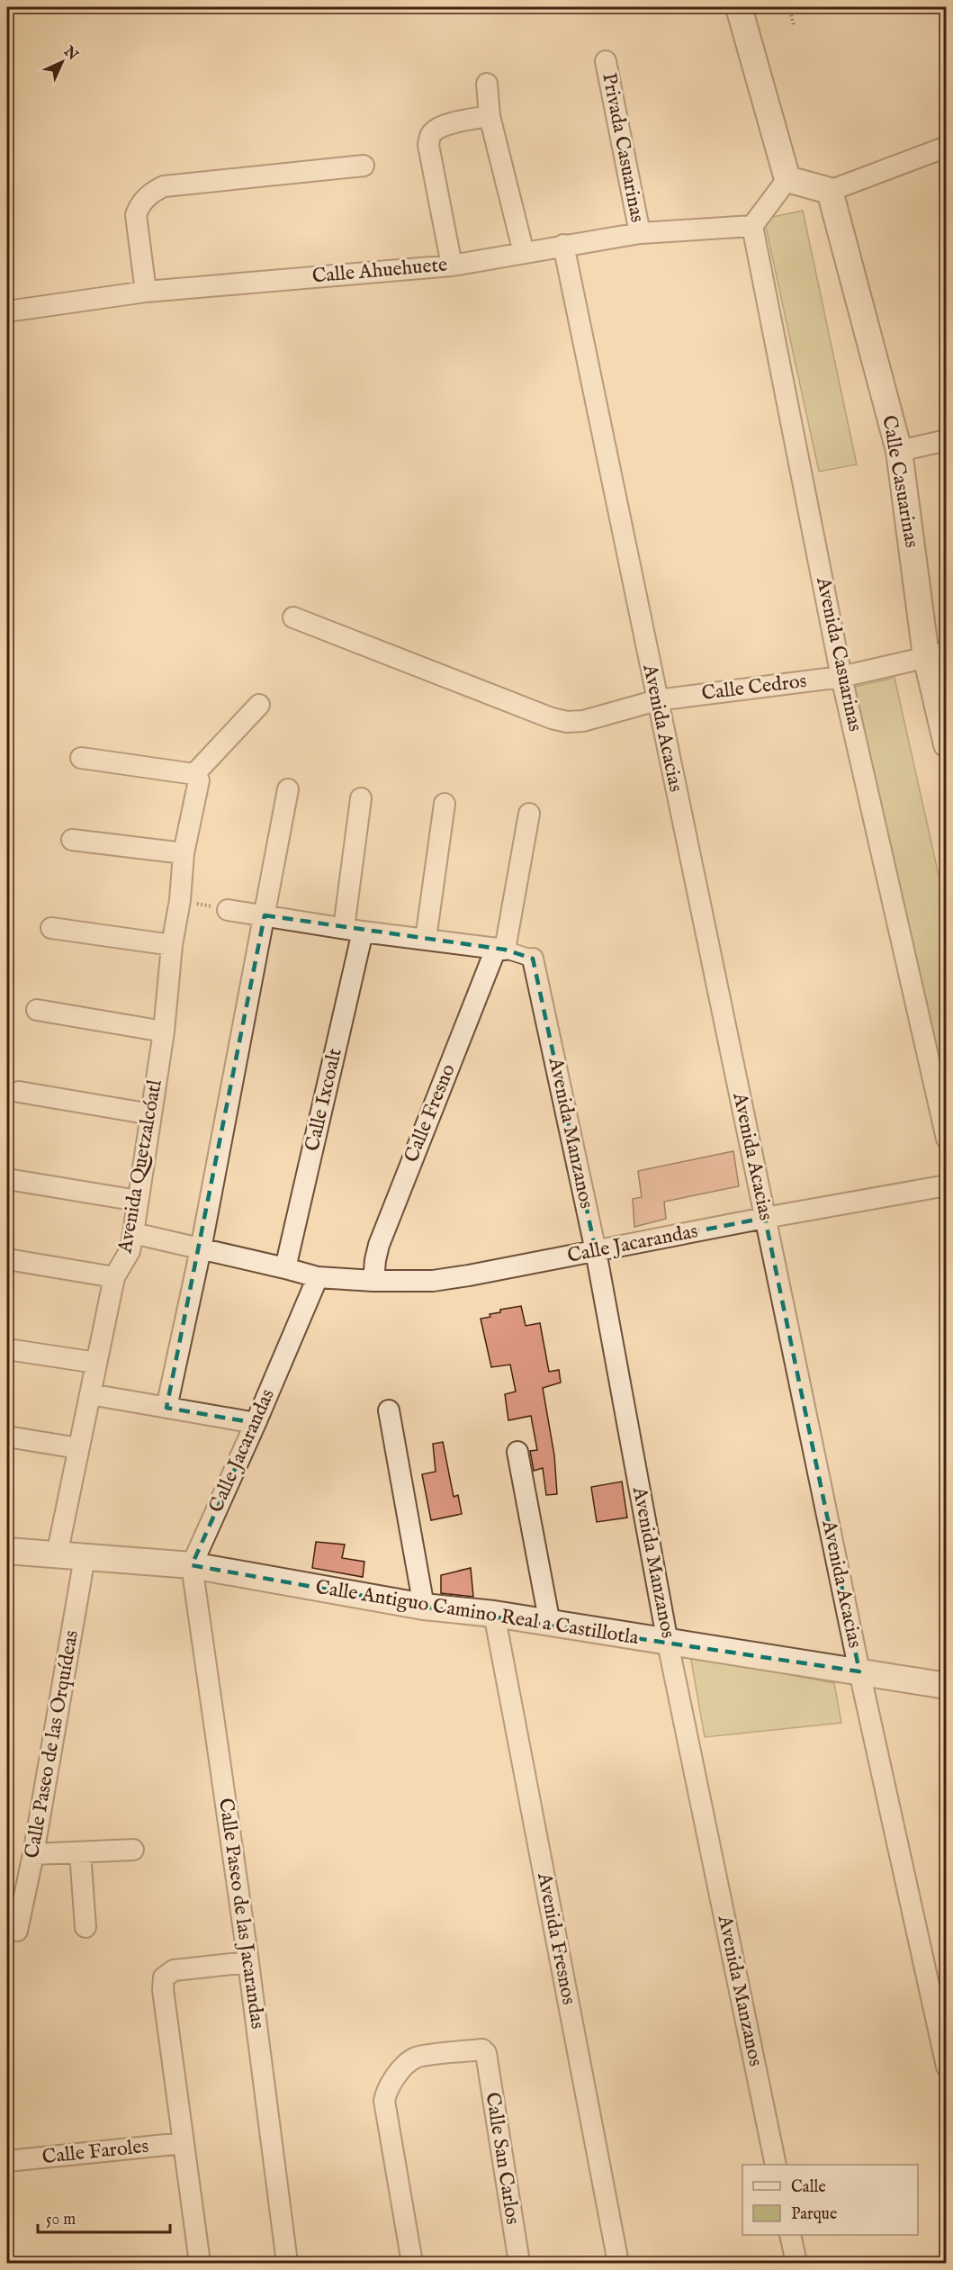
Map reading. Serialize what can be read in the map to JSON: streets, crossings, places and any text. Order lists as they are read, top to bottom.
{
  "streets": {
    "street": [
      "Privada Casuarinas",
      "Calle Ahuehuete",
      "Calle Casuarinas",
      "Avenida Casuarinas",
      "Calle Cedros",
      "Avenida Acacias",
      "Calle Ixcoalt",
      "Calle Fresno",
      "Avenida Manzanos",
      "Avenida Quetzalcóatl",
      "Calle Jacarandas",
      "Calle Antiguo Camino Real a Castillotla",
      "Calle Paseo de las Orquídeas",
      "Calle Paseo de las Jacarandas",
      "Avenida Fresnos",
      "Calle Faroles",
      "Calle San Carlos"
    ]
  },
  "crossings": [
    ["Privada Casuarinas", "Calle Ahuehuete"],
    ["Calle Ahuehuete", "Avenida Casuarinas"],
    ["Calle Ahuehuete", "Avenida Acacias"],
    ["Calle Casuarinas", "Calle Cedros"],
    ["Avenida Casuarinas", "Calle Cedros"],
    ["Calle Cedros", "Avenida Acacias"],
    ["Avenida Acacias", "Calle Jacarandas"],
    ["Avenida Acacias", "Calle Antiguo Camino Real a Castillotla"],
    ["Calle Ixcoalt", "Calle Jacarandas"],
    ["Calle Fresno", "Calle Jacarandas"],
    ["Avenida Manzanos", "Calle Jacarandas"],
    ["Avenida Manzanos", "Calle Antiguo Camino Real a Castillotla"],
    ["Avenida Quetzalcóatl", "Calle Jacarandas"],
    ["Avenida Quetzalcóatl", "Calle Antiguo Camino Real a Castillotla"],
    ["Calle Jacarandas", "Calle Antiguo Camino Real a Castillotla"],
    ["Calle Jacarandas", "Calle Paseo de las Jacarandas"],
    ["Calle Antiguo Camino Real a Castillotla", "Calle Paseo de las Orquídeas"],
    ["Calle Antiguo Camino Real a Castillotla", "Calle Paseo de las Jacarandas"],
    ["Calle Antiguo Camino Real a Castillotla", "Avenida Fresnos"]
  ],
  "legend": ["Calle", "Parque"],
  "scale_bar": "50 m",
  "north": "top right"
}
